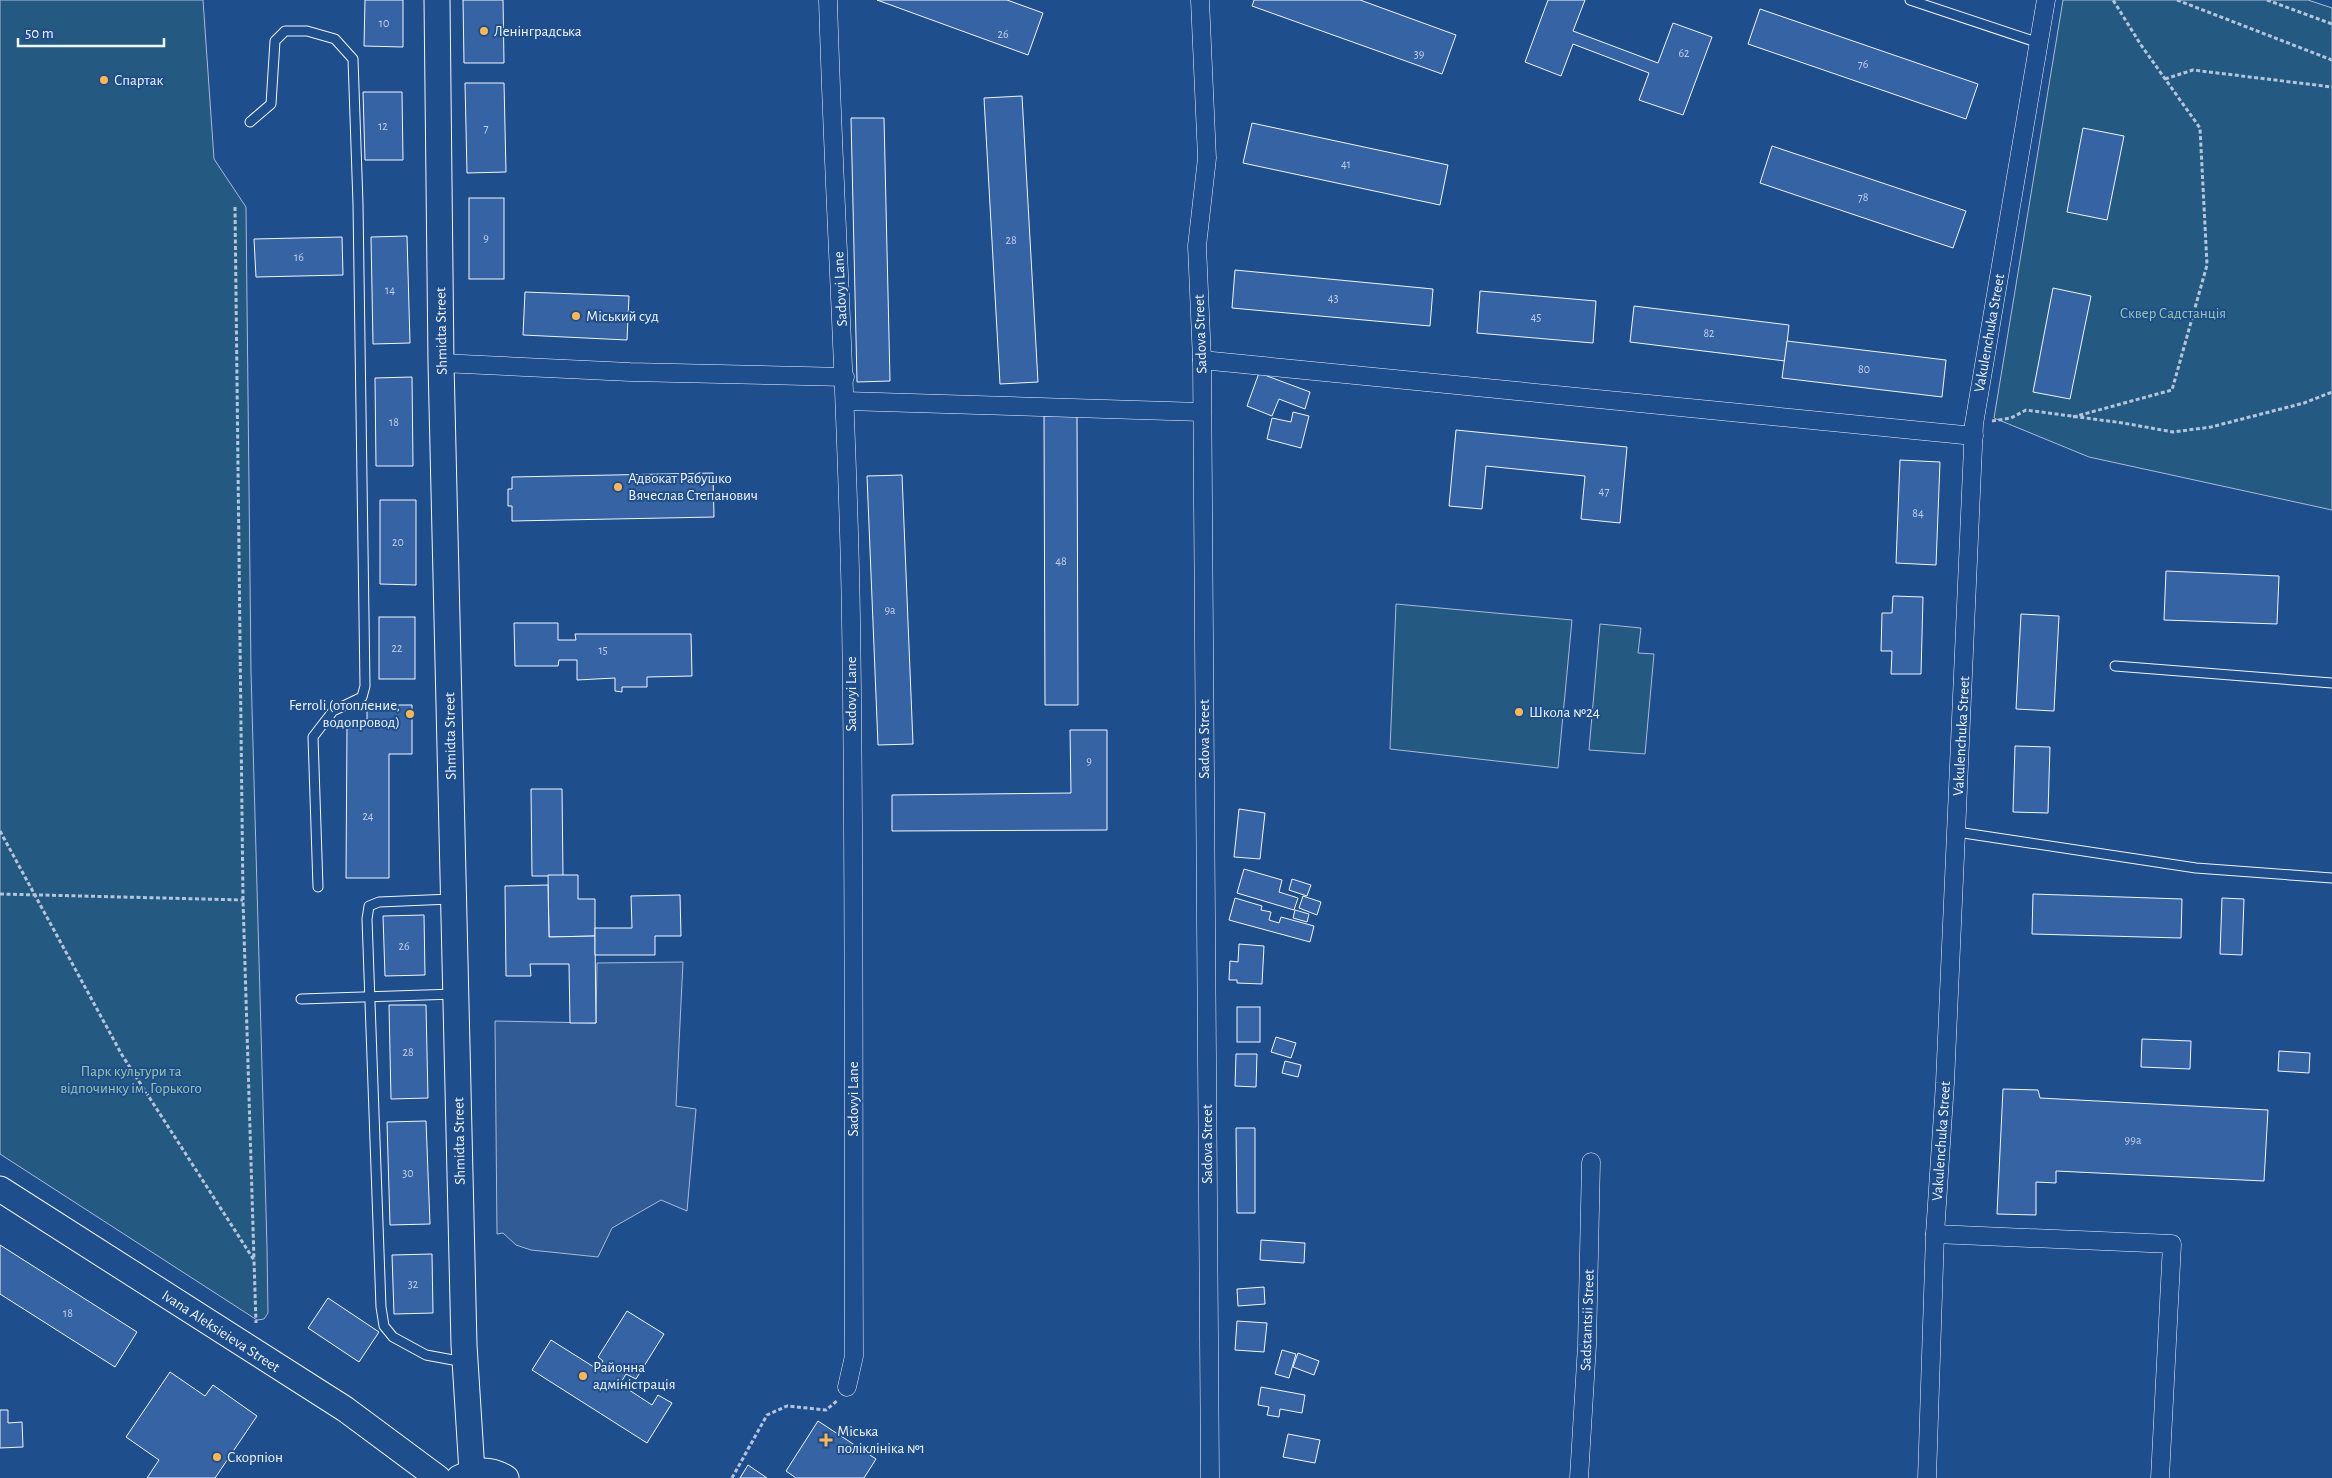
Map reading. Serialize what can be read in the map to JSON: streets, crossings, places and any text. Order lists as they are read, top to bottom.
{
  "streets": {
    "street": [
      "Sadovyi Lane",
      "Shmidta Street",
      "Vakulenchuka Street",
      "Sadova Street",
      "Sadstantsii Street",
      "Ivana Aleksieieva Street"
    ]
  },
  "parks": ["Сквер Садстанція", "Парк культури та відпочинку ім. Горького"],
  "places": {
    "other": [
      "Ленінградська",
      "Спартак",
      "Міський суд",
      "Адвокат Рабушко Вячеслав Степанович",
      "Школа №24",
      "Ferroli (отопление, водопровод)",
      "Районна адміністрація",
      "Скорпіон"
    ],
    "health": ["Міська поліклініка №1"]
  },
  "house_numbers": [
    "10",
    "26",
    "62",
    "39",
    "76",
    "12",
    "7",
    "41",
    "78",
    "9",
    "28",
    "16",
    "14",
    "43",
    "45",
    "82",
    "80",
    "18",
    "47",
    "84",
    "20",
    "48",
    "9а",
    "22",
    "15",
    "9",
    "24",
    "26",
    "28",
    "99а",
    "30",
    "32",
    "18"
  ],
  "scale_bar": "50 m"
}
